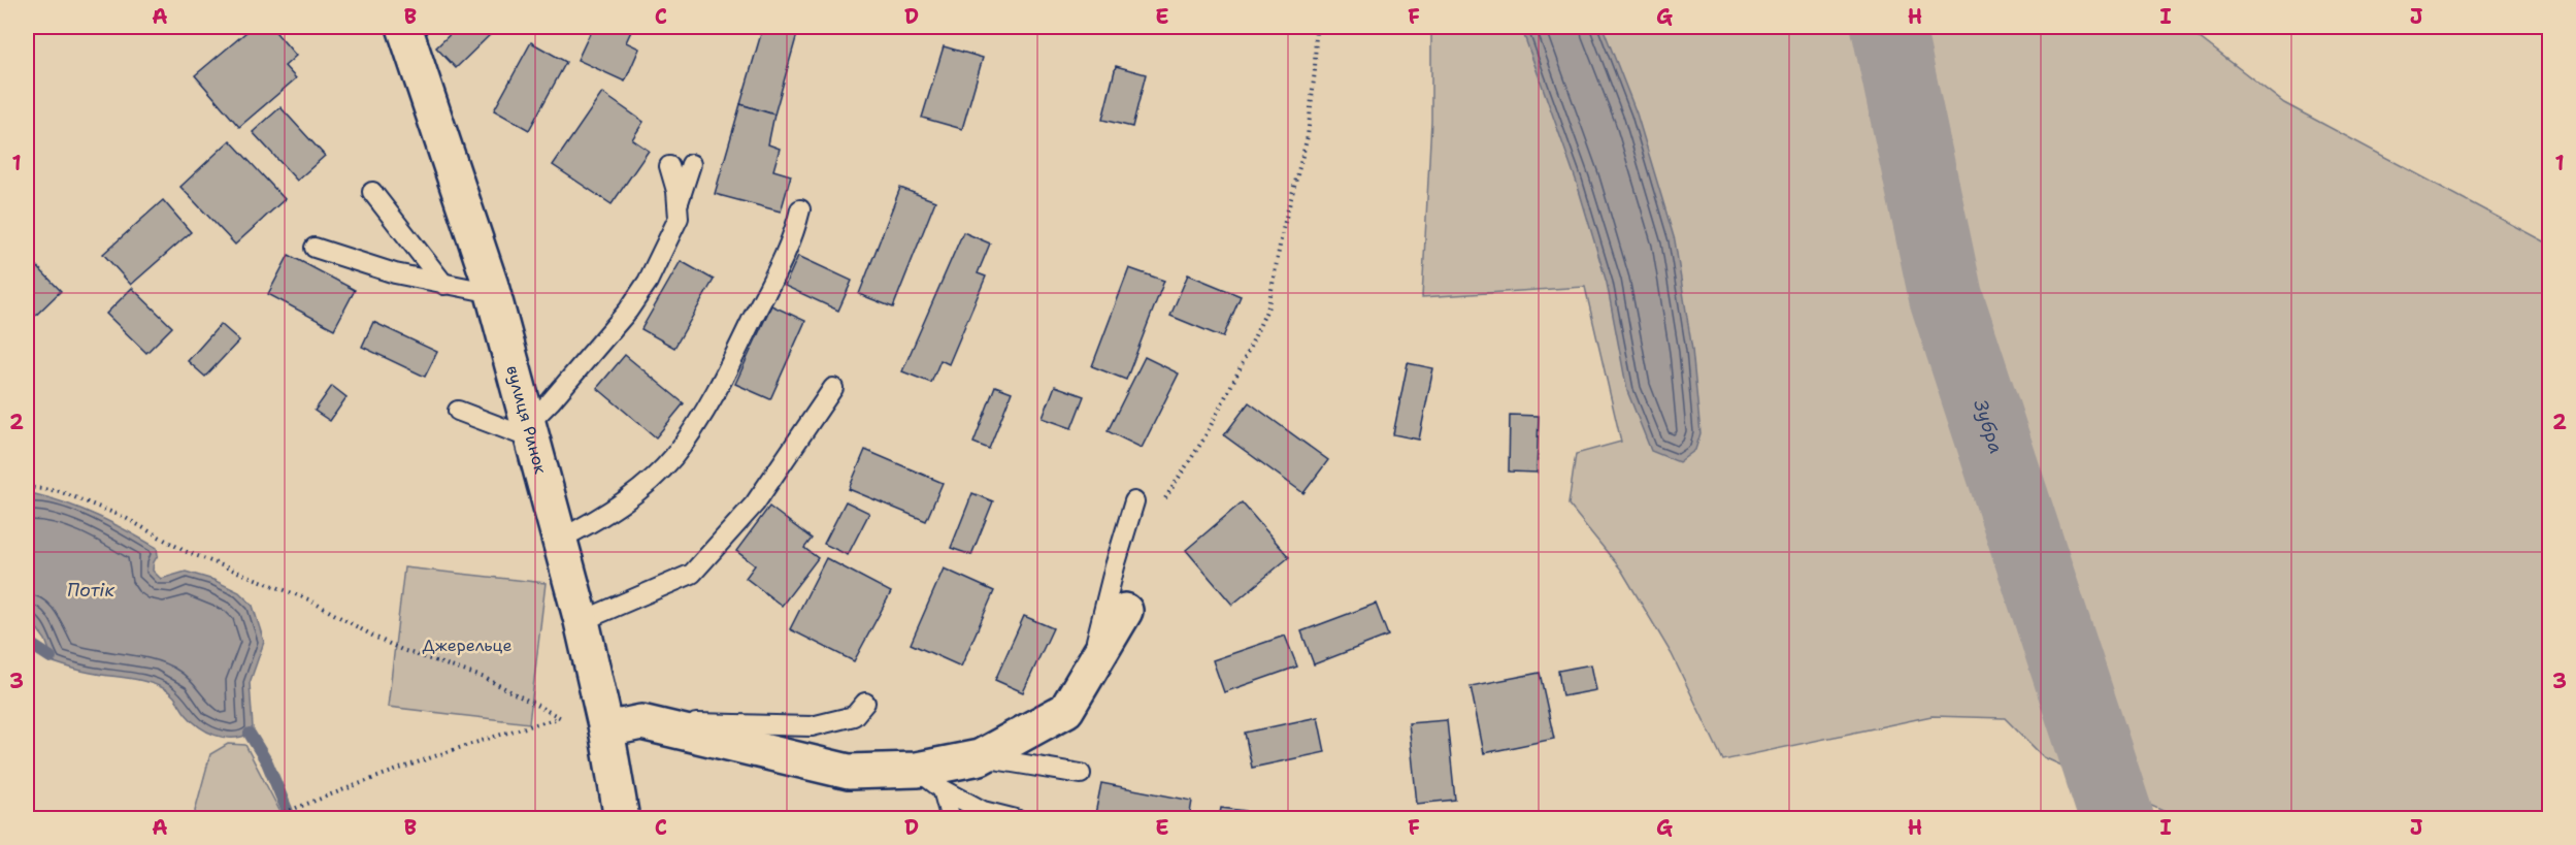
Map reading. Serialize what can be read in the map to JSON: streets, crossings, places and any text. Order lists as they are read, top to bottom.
{
  "streets": {
    "street": ["вулиця Ринок"]
  },
  "water": ["Зубра", "Потік"],
  "parks": ["Джерельце"],
  "grid": {
    "columns": [
      "A",
      "B",
      "C",
      "D",
      "E",
      "F",
      "G",
      "H",
      "I",
      "J"
    ],
    "rows": ["1", "2", "3"]
  }
}
